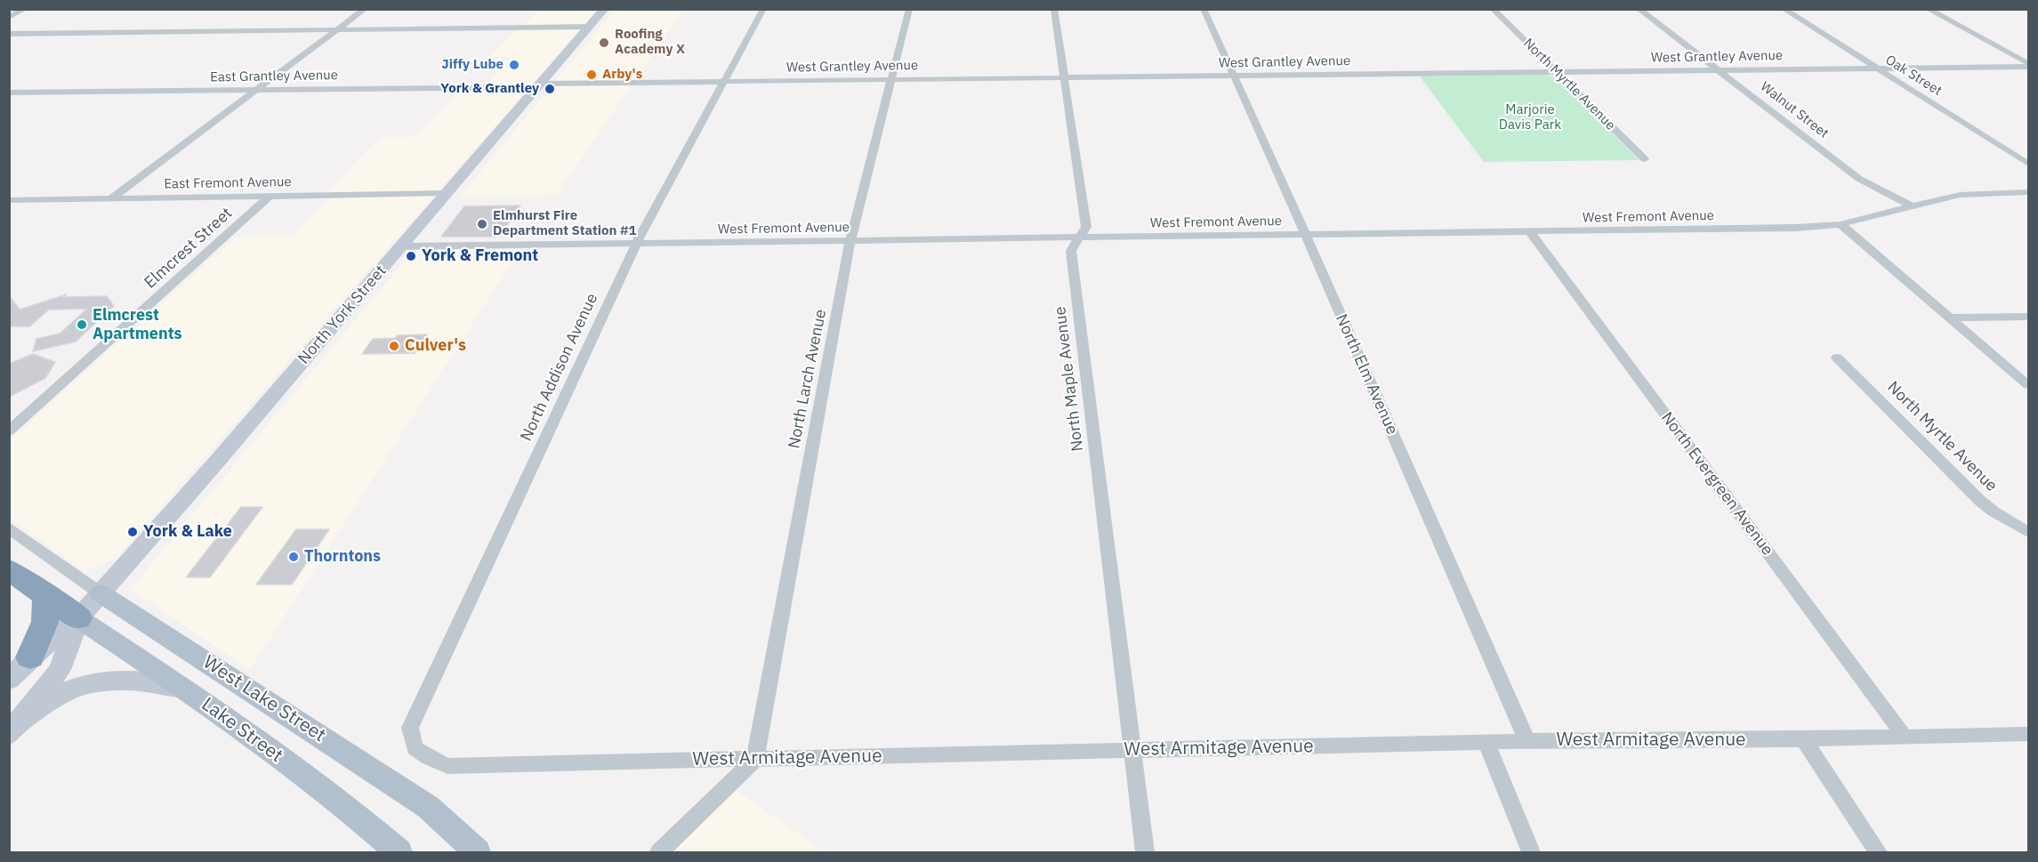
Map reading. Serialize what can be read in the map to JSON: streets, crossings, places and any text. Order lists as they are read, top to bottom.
{
  "streets": {
    "main road": ["North York Street", "West Lake Street", "Lake Street"],
    "street": [
      "West Grantley Avenue",
      "Oak Street",
      "East Grantley Avenue",
      "North Myrtle Avenue",
      "Walnut Street",
      "East Fremont Avenue",
      "West Fremont Avenue",
      "Elmcrest Street",
      "North Addison Avenue",
      "North Elm Avenue",
      "North Larch Avenue",
      "North Maple Avenue",
      "North Evergreen Avenue",
      "West Armitage Avenue"
    ]
  },
  "crossings": [
    ["West Grantley Avenue", "Oak Street"],
    ["West Grantley Avenue", "East Grantley Avenue"],
    ["West Grantley Avenue", "North Myrtle Avenue"],
    ["West Grantley Avenue", "Walnut Street"],
    ["West Grantley Avenue", "North York Street"],
    ["West Grantley Avenue", "North Addison Avenue"],
    ["West Grantley Avenue", "North Elm Avenue"],
    ["West Grantley Avenue", "North Larch Avenue"],
    ["West Grantley Avenue", "North Maple Avenue"],
    ["East Grantley Avenue", "North York Street"],
    ["Walnut Street", "West Fremont Avenue"],
    ["East Fremont Avenue", "Elmcrest Street"],
    ["East Fremont Avenue", "North York Street"],
    ["West Fremont Avenue", "North York Street"],
    ["West Fremont Avenue", "North Addison Avenue"],
    ["West Fremont Avenue", "North Elm Avenue"],
    ["West Fremont Avenue", "North Larch Avenue"],
    ["West Fremont Avenue", "North Maple Avenue"],
    ["West Fremont Avenue", "North Evergreen Avenue"],
    ["North York Street", "West Lake Street"],
    ["North York Street", "Lake Street"],
    ["North Addison Avenue", "West Armitage Avenue"],
    ["North Elm Avenue", "West Armitage Avenue"],
    ["North Larch Avenue", "West Armitage Avenue"],
    ["North Maple Avenue", "West Armitage Avenue"],
    ["North Evergreen Avenue", "West Armitage Avenue"]
  ],
  "parks": ["Marjorie Davis Park"],
  "places": [
    "Roofing Academy X",
    "Jiffy Lube",
    "Arby's",
    "York & Grantley",
    "Elmhurst Fire Department Station #1",
    "York & Fremont",
    "Elmcrest Apartments",
    "Culver's",
    "York & Lake",
    "Thorntons"
  ]
}
